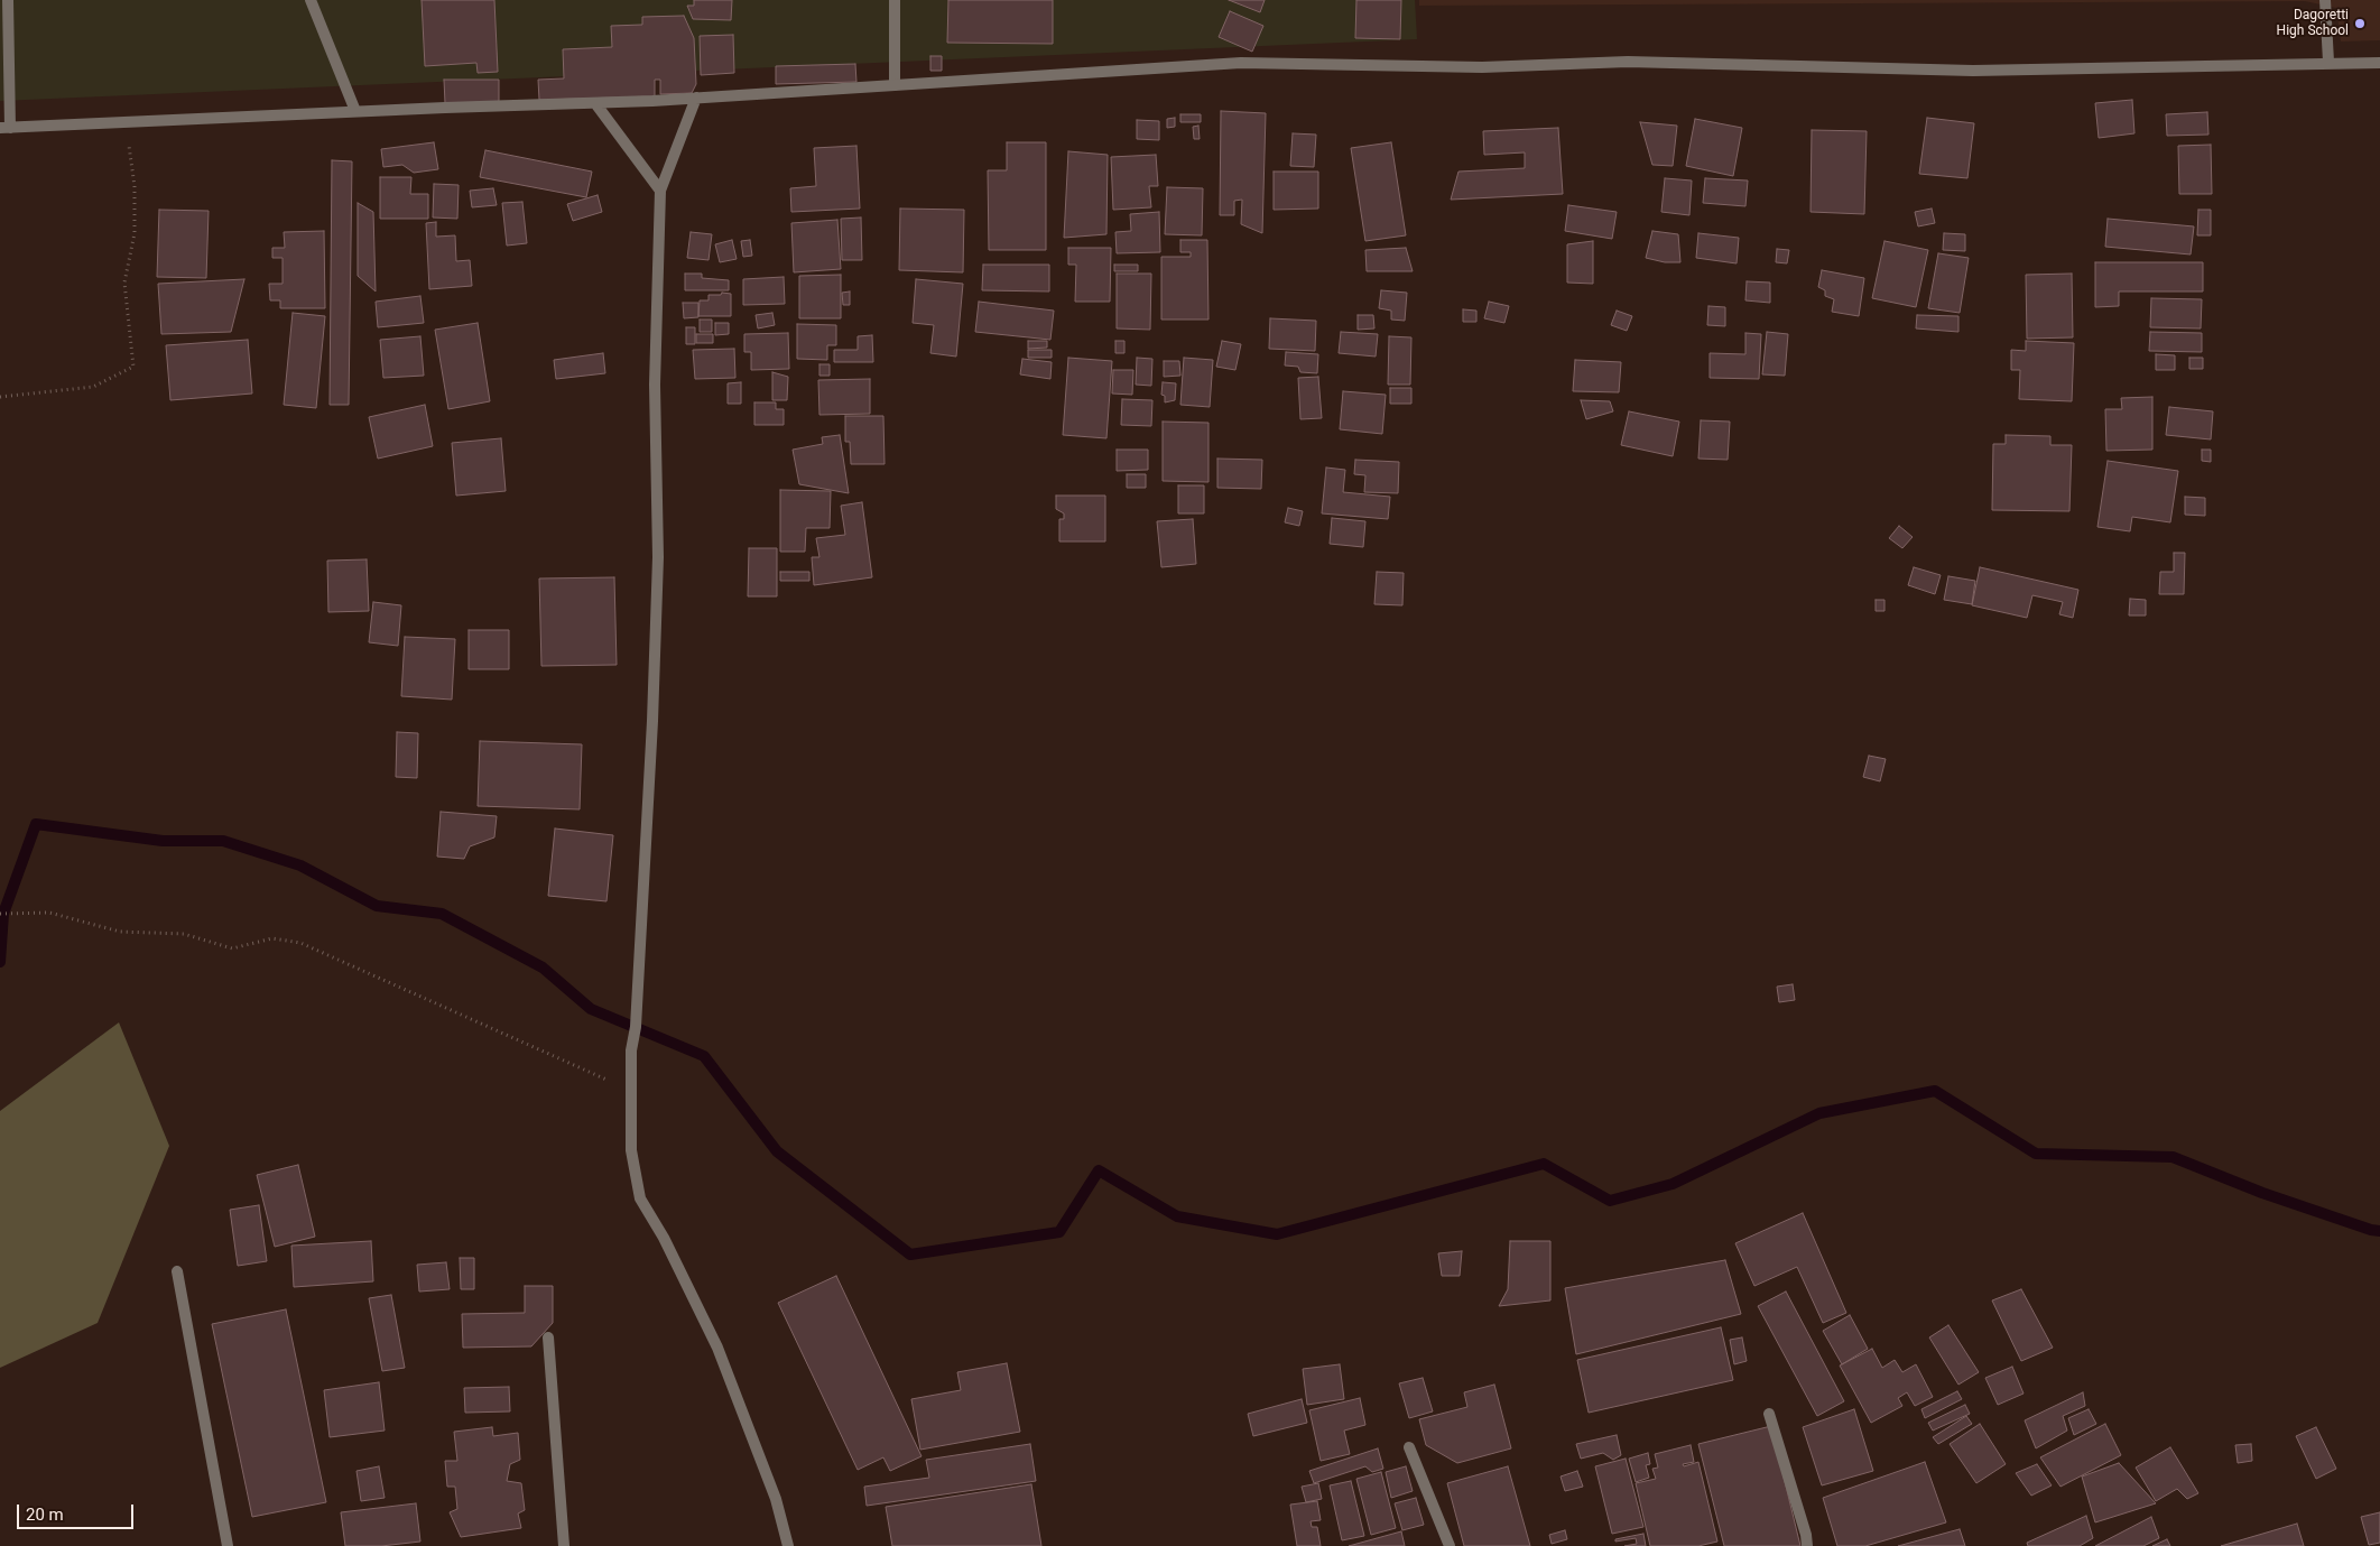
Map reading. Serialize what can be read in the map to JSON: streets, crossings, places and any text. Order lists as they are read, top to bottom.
{
  "places": ["Dagoretti High School"],
  "scale_bar": "20 m"
}
